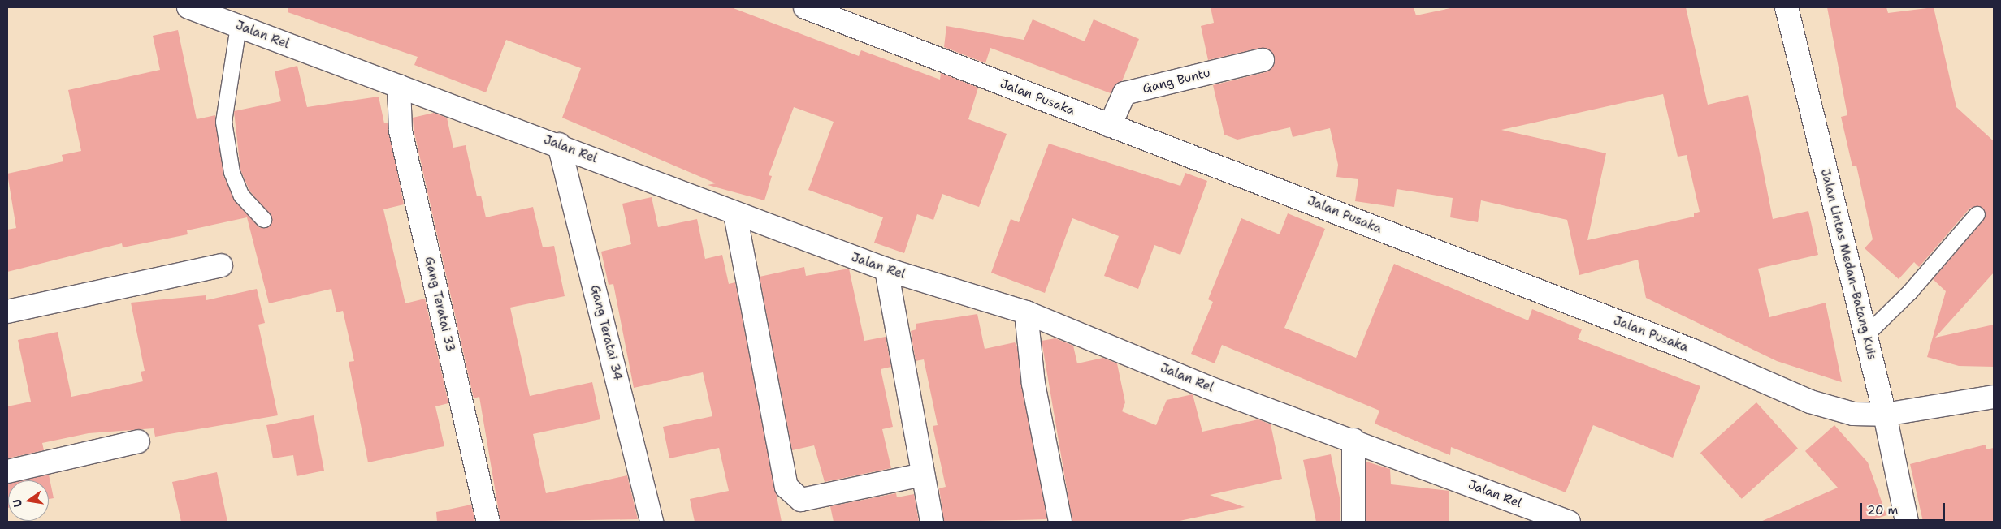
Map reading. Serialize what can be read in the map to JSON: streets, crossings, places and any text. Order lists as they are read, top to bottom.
{
  "streets": {
    "main road": [
      "Jalan Rel",
      "Gang Buntu",
      "Jalan Pusaka",
      "Jalan Lintas Medan–Batang Kuis",
      "Gang Teratai 33",
      "Gang Teratai 34"
    ]
  },
  "crossings": [
    ["Jalan Rel", "Gang Teratai 33"],
    ["Jalan Rel", "Gang Teratai 34"],
    ["Gang Buntu", "Jalan Pusaka"],
    ["Jalan Pusaka", "Jalan Lintas Medan–Batang Kuis"]
  ],
  "scale_bar": "20 m",
  "north": "left"
}
